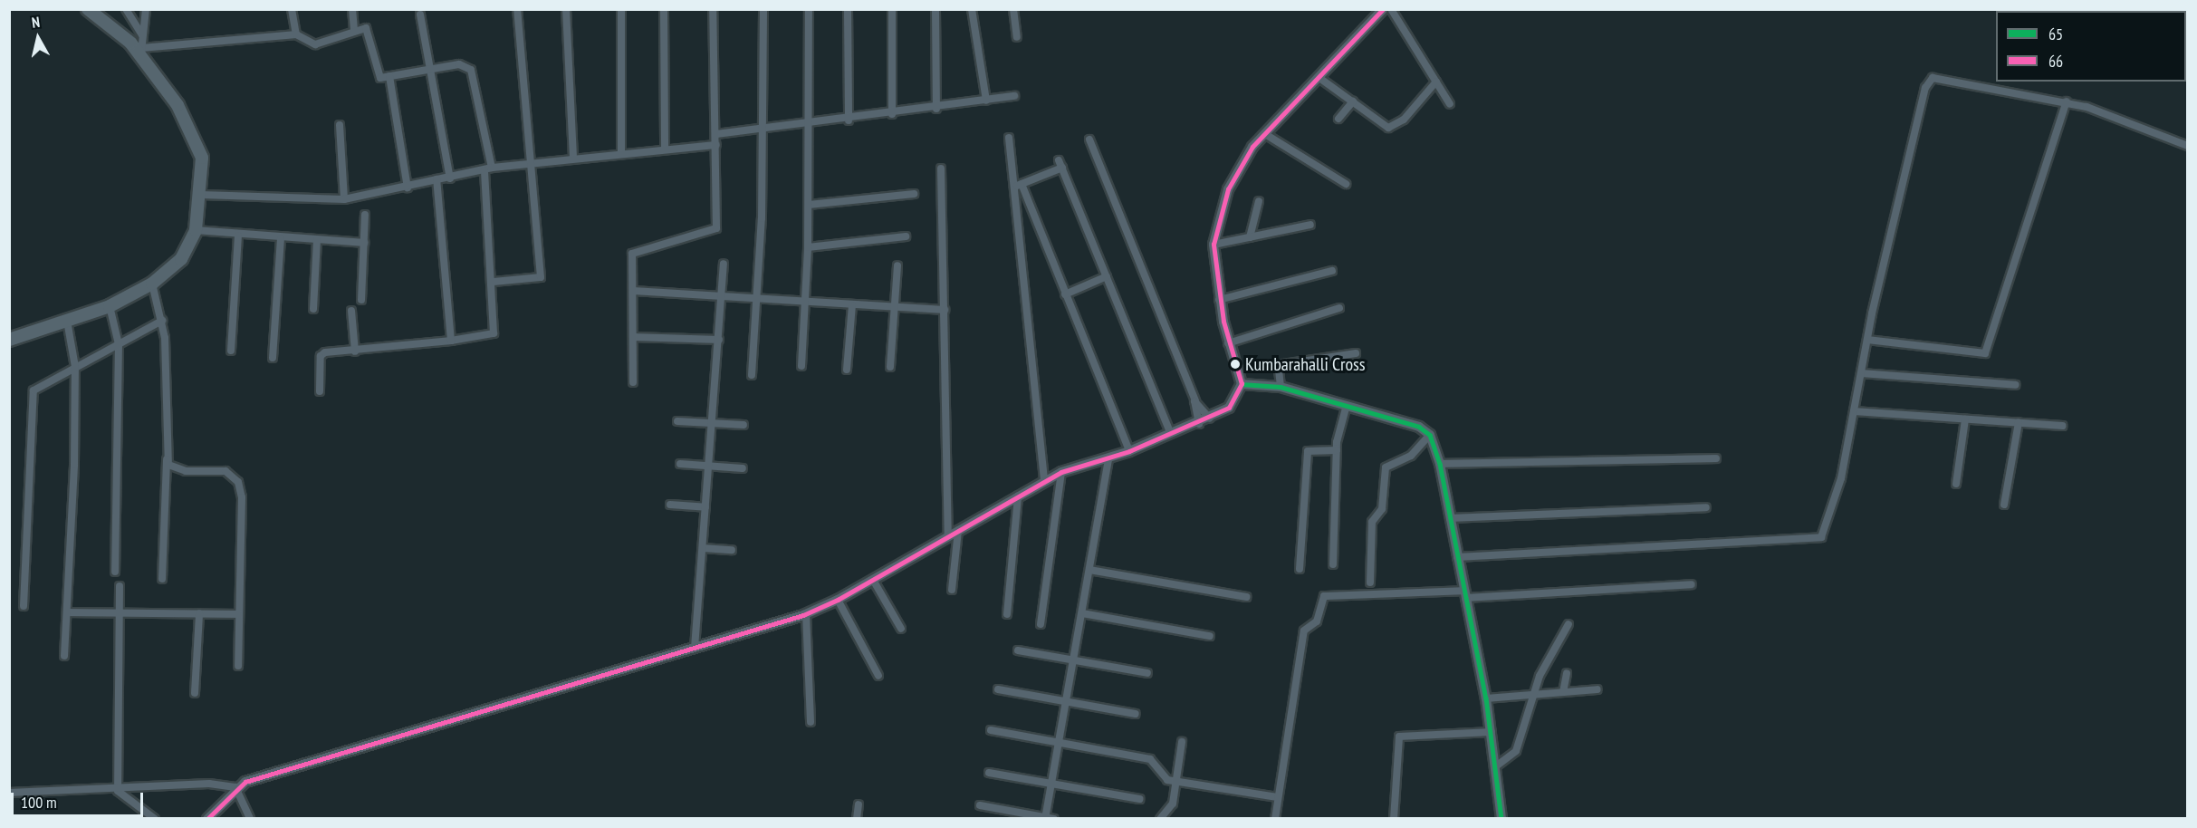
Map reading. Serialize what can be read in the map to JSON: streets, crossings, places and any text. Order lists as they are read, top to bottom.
{
  "places": ["Kumbarahalli Cross"],
  "lines": ["transit line 66", "transit line 65"],
  "legend": ["65", "66"],
  "scale_bar": "100 m",
  "north": "top"
}
